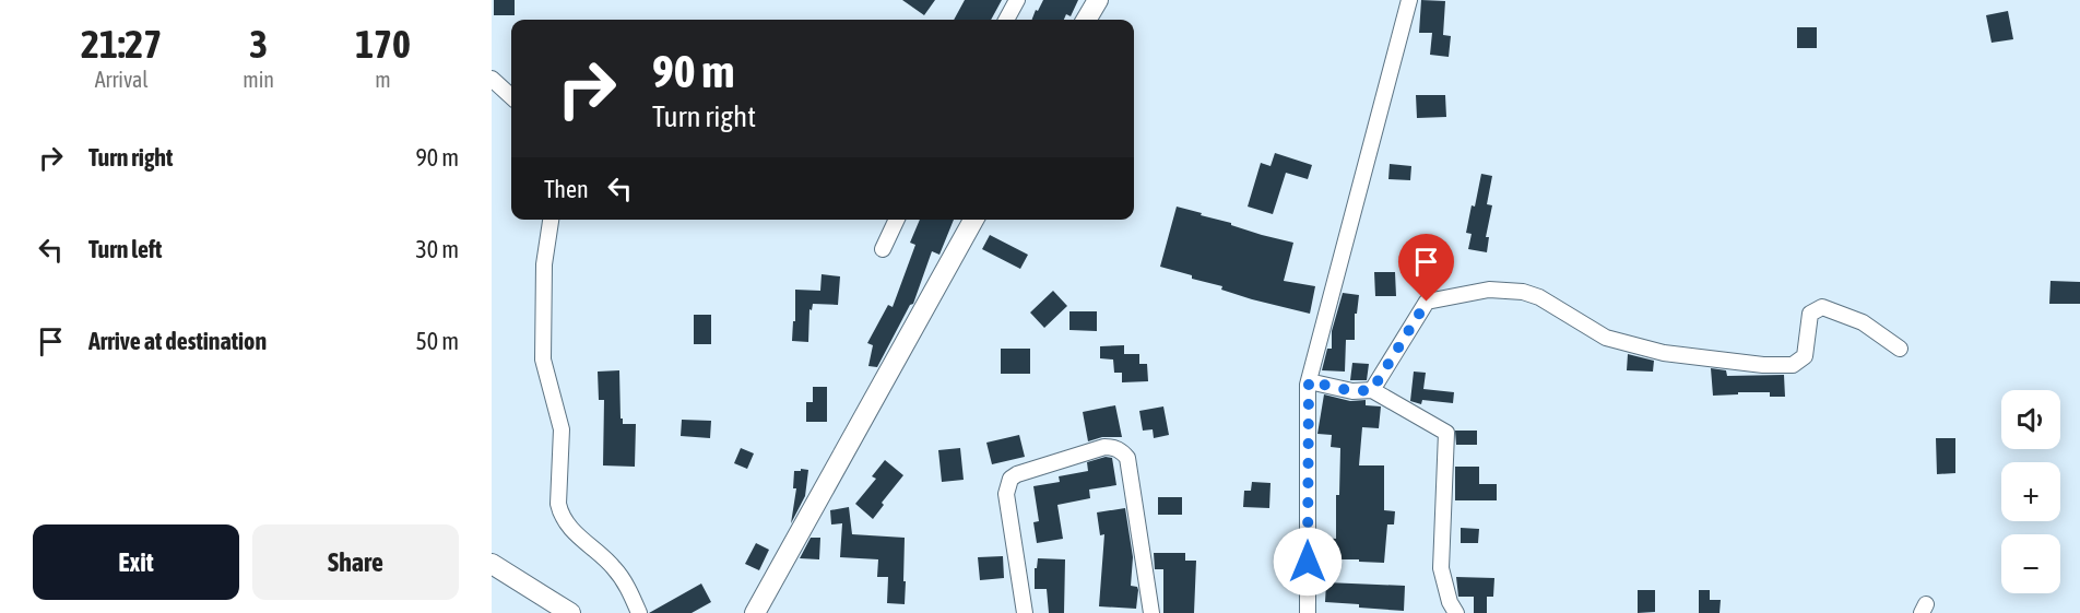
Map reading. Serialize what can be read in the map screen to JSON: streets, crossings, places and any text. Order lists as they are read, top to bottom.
{
  "page": {
    "eta": [
      "21:27",
      "Arrival",
      "3",
      "min",
      "170",
      "m"
    ],
    "turn": ["90 m", "Turn right"],
    "list": [
      {
        "name": "Turn right",
        "value": "90 m"
      },
      {
        "name": "Turn left",
        "value": "30 m"
      },
      {
        "name": "Arrive at destination",
        "value": "50 m"
      }
    ],
    "then": "Then",
    "map_buttons": ["+", "−"],
    "buttons": ["Exit", "Share"]
  }
}
